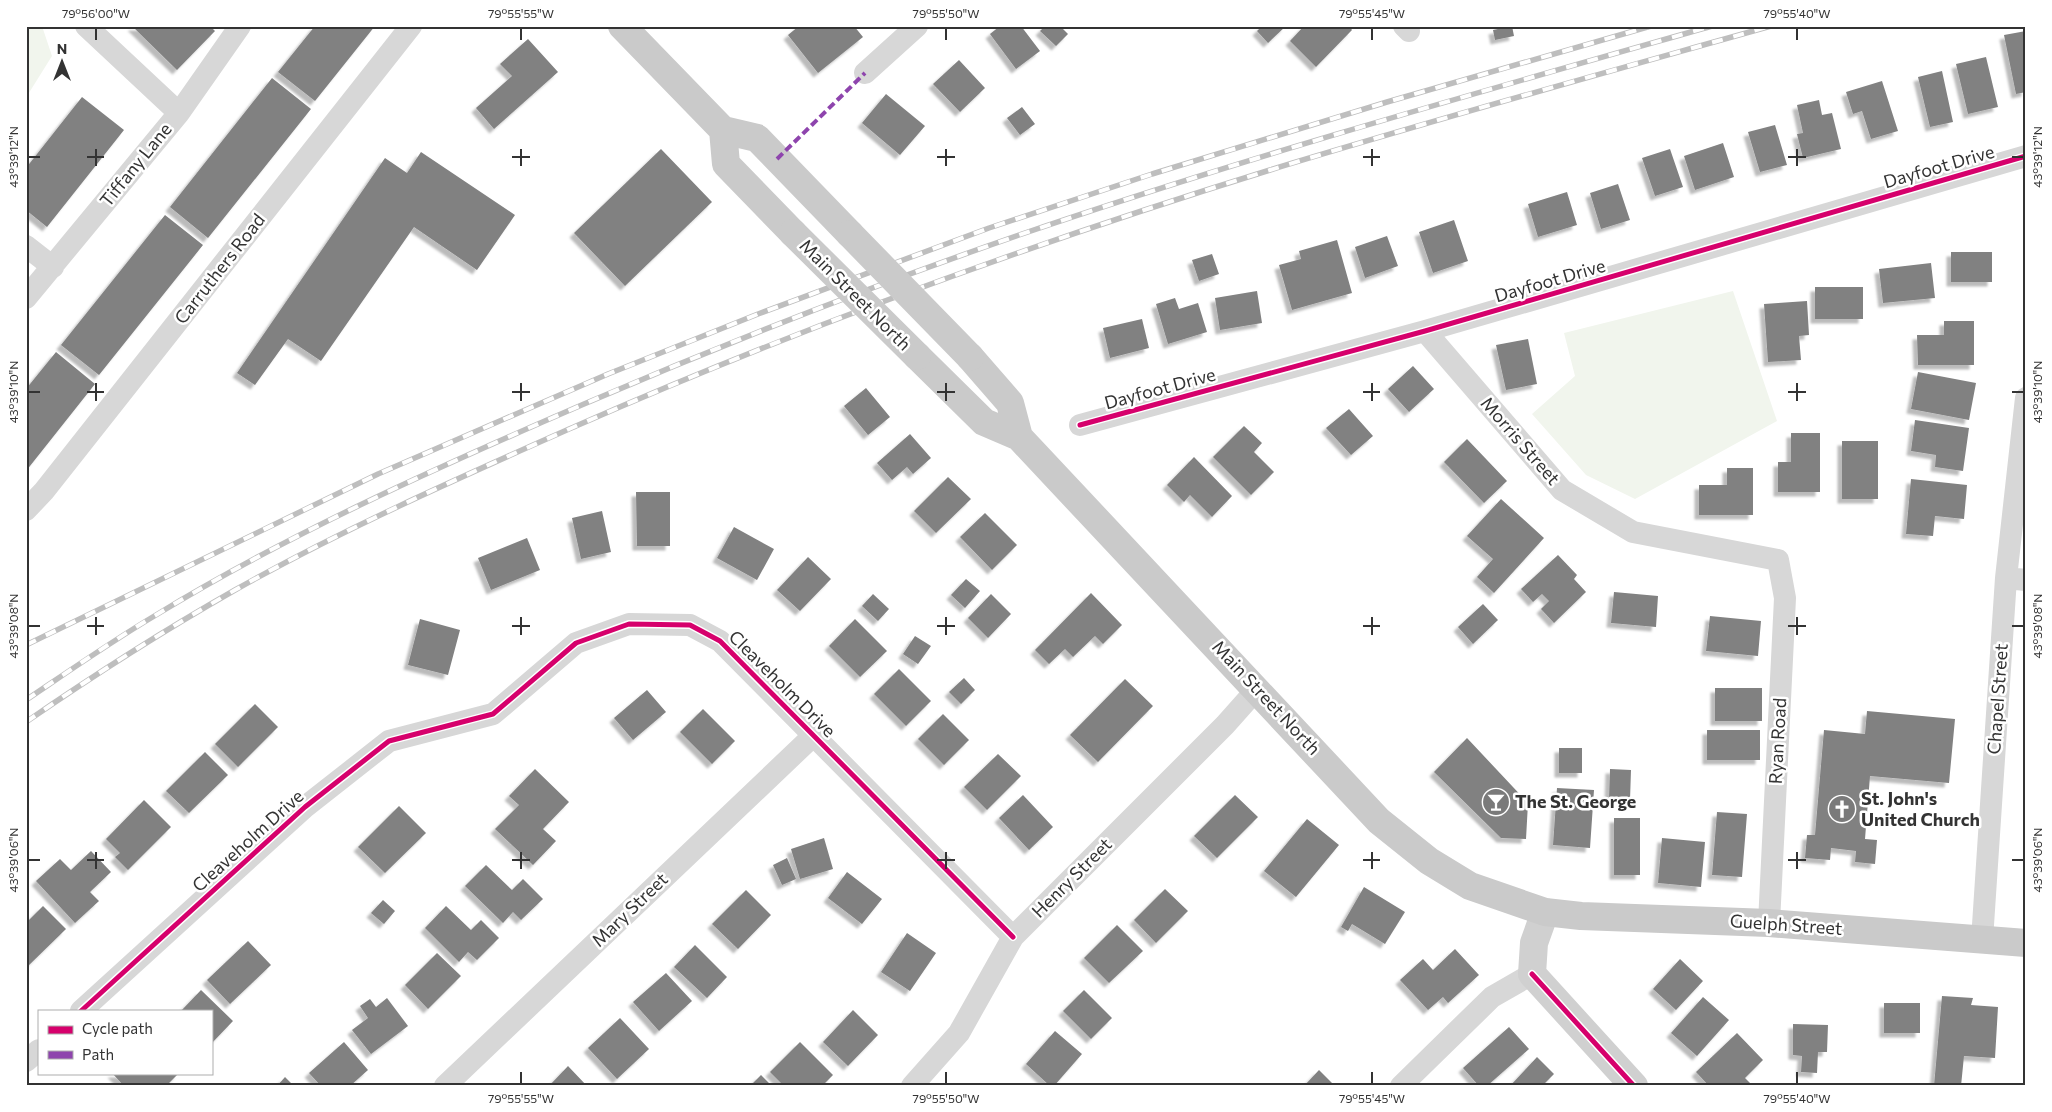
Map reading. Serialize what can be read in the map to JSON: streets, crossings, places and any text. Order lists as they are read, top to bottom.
{
  "streets": {
    "main road": ["Main Street North", "Guelph Street"],
    "street": [
      "Tiffany Lane",
      "Dayfoot Drive",
      "Carruthers Road",
      "Morris Street",
      "Cleaveholm Drive",
      "Chapel Street",
      "Ryan Road",
      "Henry Street",
      "Mary Street"
    ]
  },
  "crossings": [
    ["Dayfoot Drive", "Morris Street"],
    ["Main Street North", "Henry Street"],
    ["Main Street North", "Guelph Street"],
    ["Morris Street", "Ryan Road"],
    ["Cleaveholm Drive", "Henry Street"],
    ["Cleaveholm Drive", "Mary Street"],
    ["Chapel Street", "Guelph Street"],
    ["Ryan Road", "Guelph Street"]
  ],
  "places": {
    "bar": ["The St. George"],
    "church": ["St. John's United Church"]
  },
  "legend": ["Cycle path", "Path"],
  "north": "top",
  "coordinates": [
    "79°56'00\"W",
    "79°55'55\"W",
    "79°55'50\"W",
    "79°55'45\"W",
    "79°55'40\"W",
    "43°39'12\"N",
    "43°39'10\"N",
    "43°39'08\"N",
    "43°39'06\"N"
  ]
}
